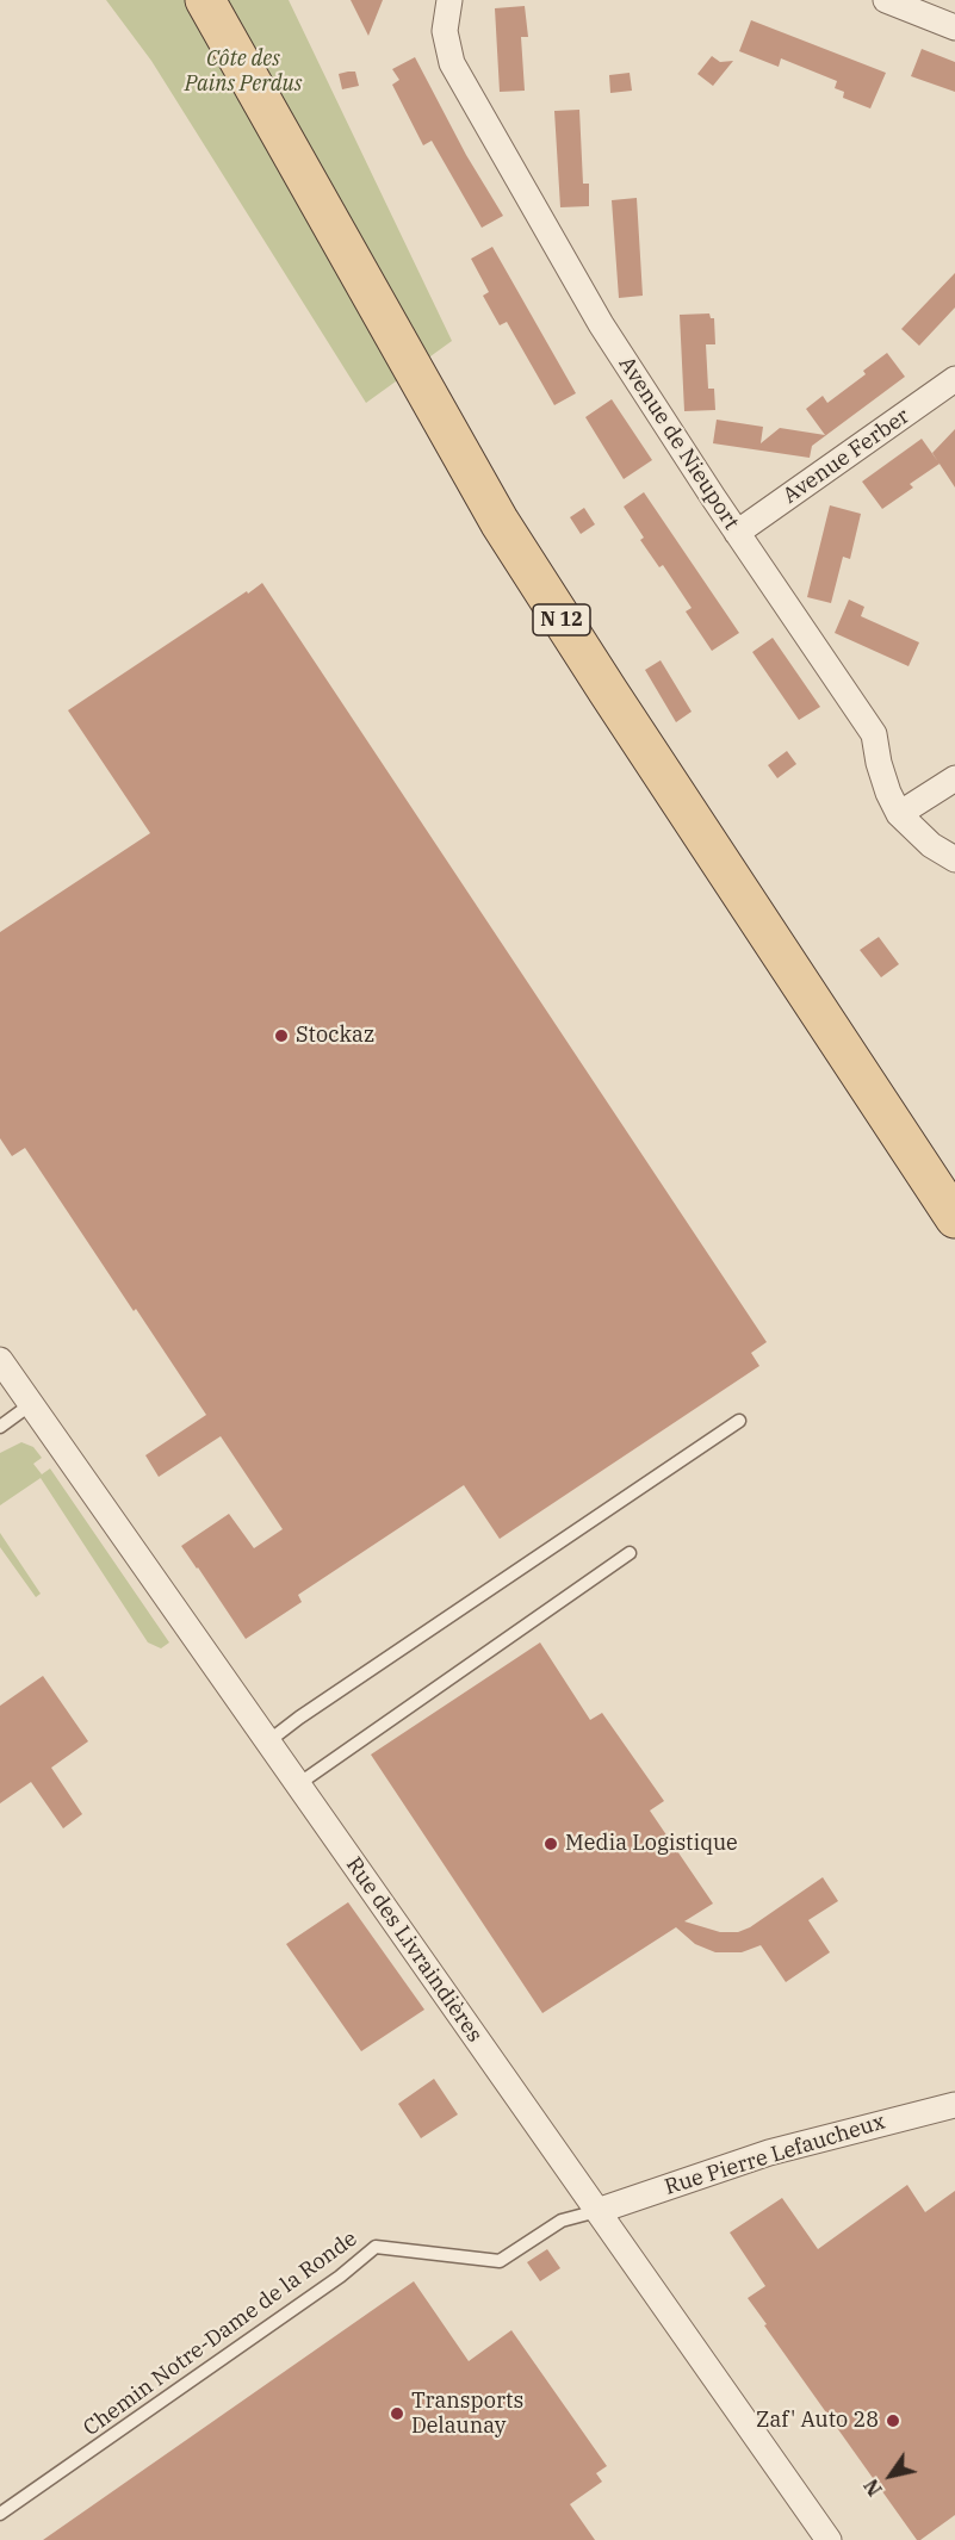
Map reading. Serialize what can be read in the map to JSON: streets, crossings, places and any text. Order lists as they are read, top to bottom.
{
  "streets": {
    "main road": ["N 12"],
    "street": [
      "Avenue de Nieuport",
      "Avenue Ferber",
      "Rue des Livraindières",
      "Rue Pierre Lefaucheux"
    ],
    "lane": ["Chemin Notre-Dame de la Ronde"]
  },
  "crossings": [
    ["Avenue de Nieuport", "Avenue Ferber"],
    ["Rue des Livraindières", "Rue Pierre Lefaucheux"],
    ["Rue des Livraindières", "Chemin Notre-Dame de la Ronde"],
    ["Rue Pierre Lefaucheux", "Chemin Notre-Dame de la Ronde"]
  ],
  "parks": ["Côte des Pains Perdus"],
  "places": [
    "Stockaz",
    "Media Logistique",
    "Transports Delaunay",
    "Zaf' Auto 28"
  ],
  "north": "bottom left"
}
